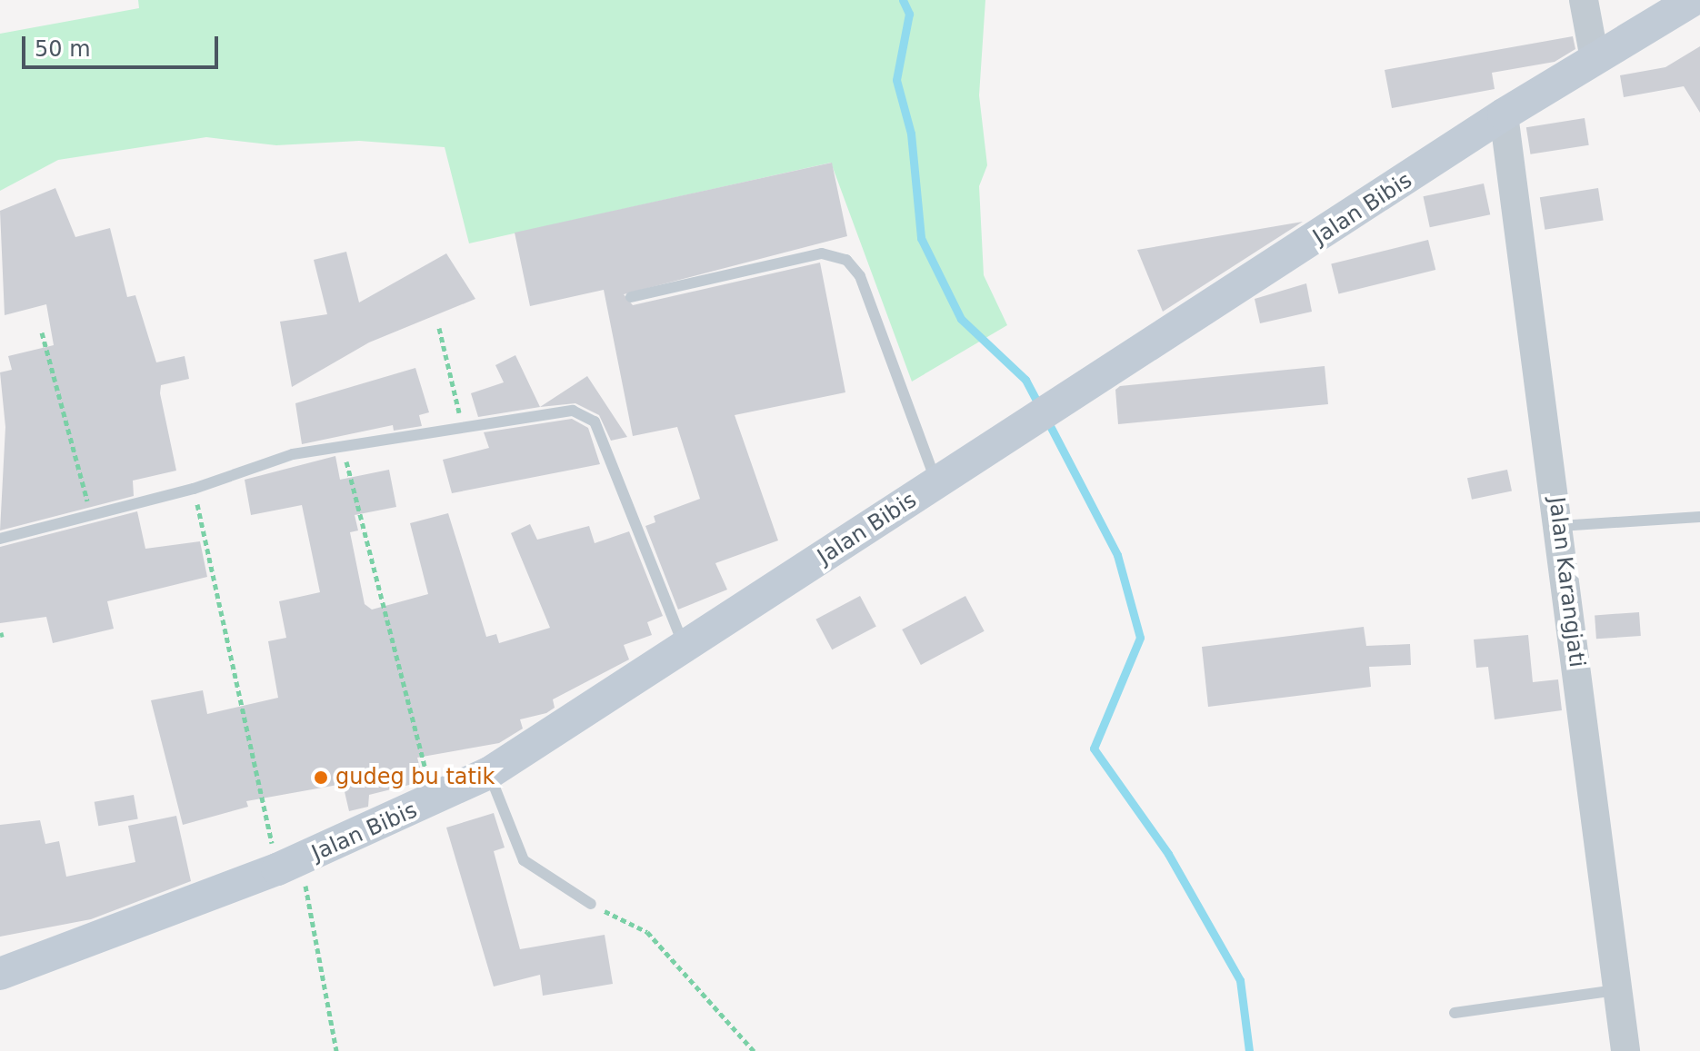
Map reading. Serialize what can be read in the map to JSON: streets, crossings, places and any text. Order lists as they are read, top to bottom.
{
  "streets": {
    "main road": ["Jalan Bibis"],
    "street": ["Jalan Karangjati"]
  },
  "crossings": [
    ["Jalan Bibis", "Jalan Karangjati"]
  ],
  "places": ["gudeg bu tatik"],
  "scale_bar": "50 m"
}
